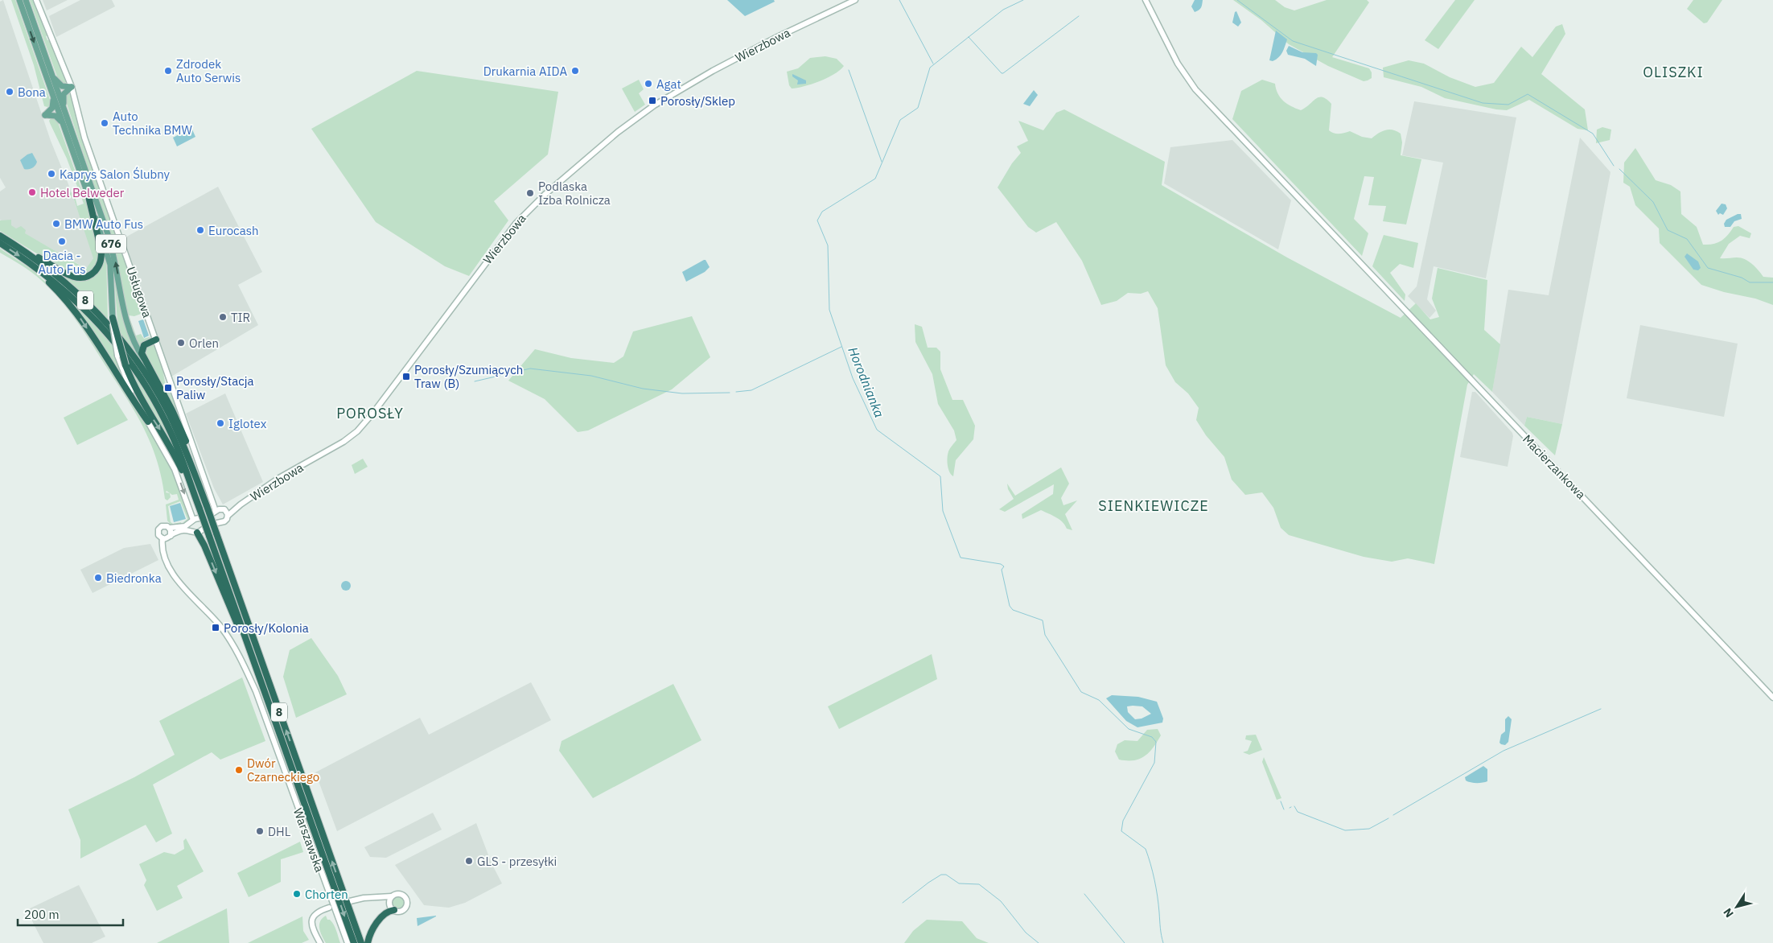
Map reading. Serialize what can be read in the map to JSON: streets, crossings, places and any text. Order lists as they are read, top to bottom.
{
  "streets": {
    "highway": ["8"],
    "main road": ["676"],
    "street": [
      "Wierzbowa",
      "Usługowa",
      "Macierzankowa",
      "Warszawska"
    ]
  },
  "crossings": [
    ["Wierzbowa", "Usługowa"],
    ["Wierzbowa", "Warszawska"]
  ],
  "districts": ["OLISZKI", "POROSŁY", "SIENKIEWICZE"],
  "water": ["Horodnianka"],
  "places": {
    "other": [
      "Zdrodek Auto Serwis",
      "Drukarnia AIDA",
      "Agat",
      "Bona",
      "Auto Technika BMW",
      "Kaprys Salon Ślubny",
      "Hotel Belweder",
      "Podlaska Izba Rolnicza",
      "BMW Auto Fus",
      "Eurocash",
      "Dacia - Auto Fus",
      "TIR",
      "Orlen",
      "Iglotex",
      "Biedronka",
      "Dwór Czarneckiego",
      "DHL",
      "GLS - przesyłki",
      "Chorten"
    ],
    "transit": [
      "Porosły/Sklep",
      "Porosły/Szumiących Traw (B)",
      "Porosły/Stacja Paliw",
      "Porosły/Kolonia"
    ]
  },
  "scale_bar": "200 m",
  "north": "bottom left"
}
